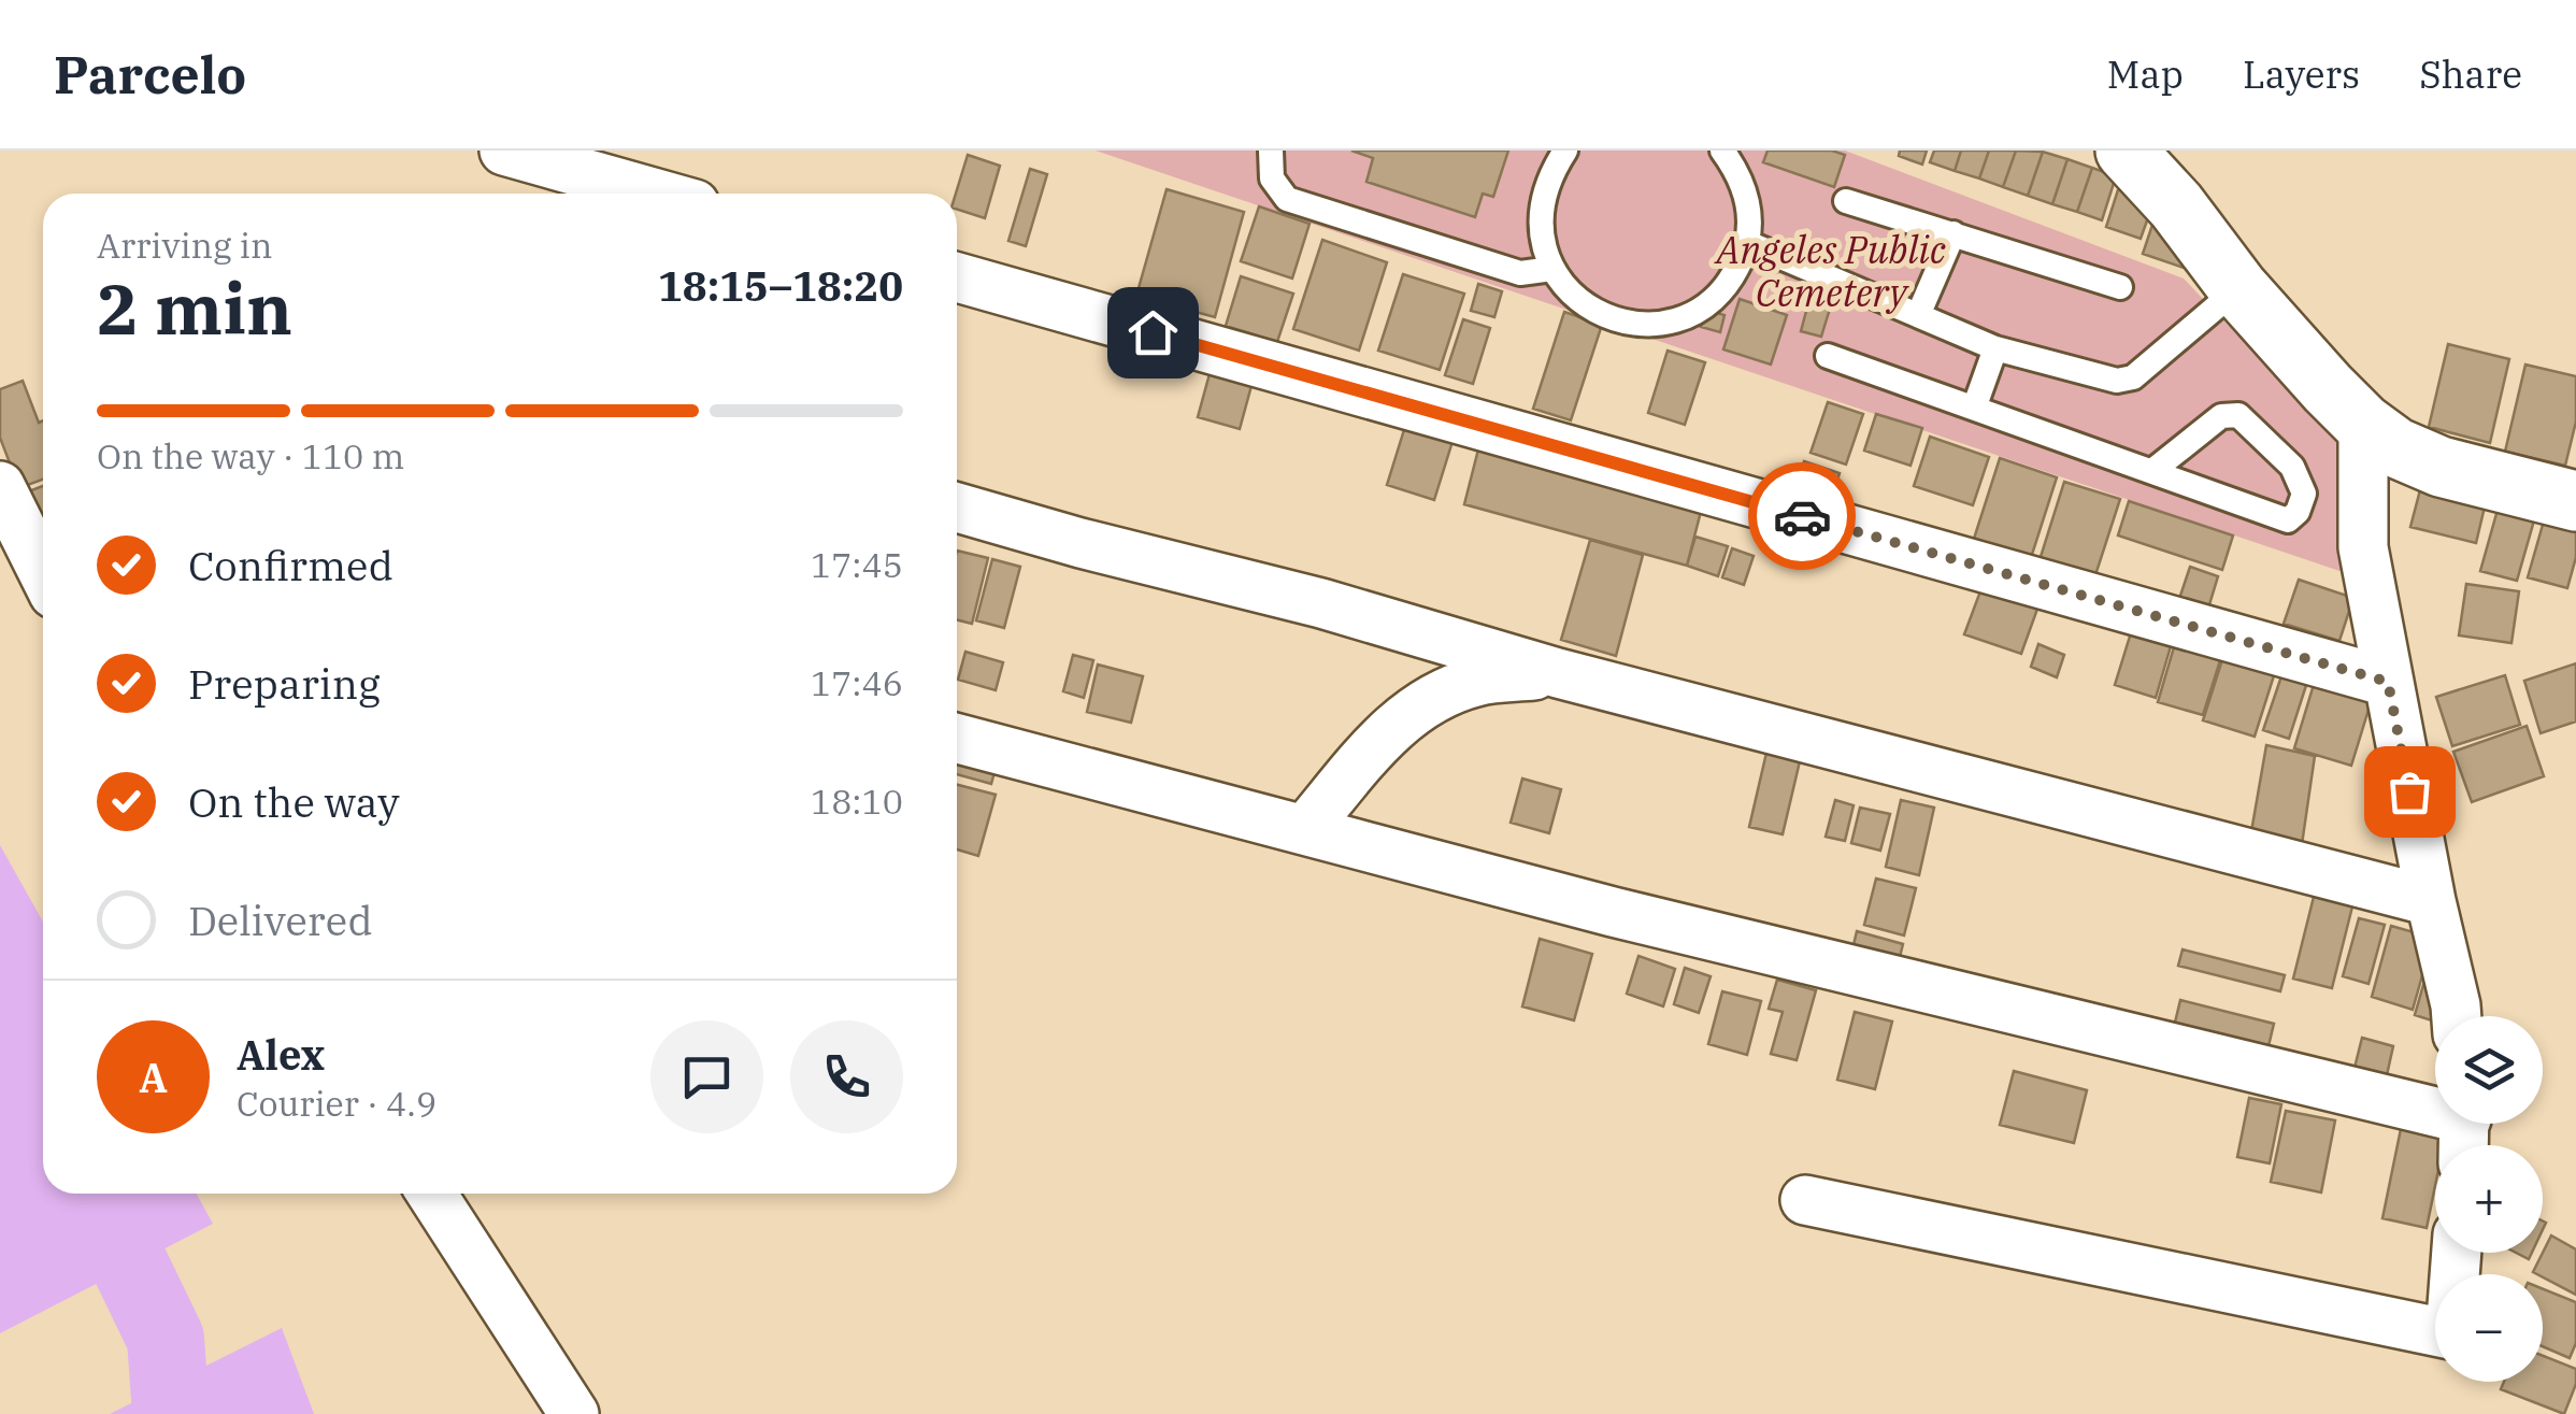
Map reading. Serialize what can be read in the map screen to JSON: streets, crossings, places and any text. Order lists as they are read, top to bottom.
{
  "parks": ["Angeles Public Cemetery"],
  "page": {
    "header": "Parcelo",
    "nav": ["Map", "Layers", "Share"],
    "heading": ["2 min", "Arriving in", "18:15–18:20"],
    "panel": ["Alex", "Courier · 4.9"],
    "bar": "On the way · 110 m",
    "list": [
      ["Confirmed", "17:45"],
      ["Preparing", "17:46"],
      ["On the way", "18:10"],
      "Delivered"
    ],
    "map_buttons": ["+", "−"],
    "round": "A"
  }
}
